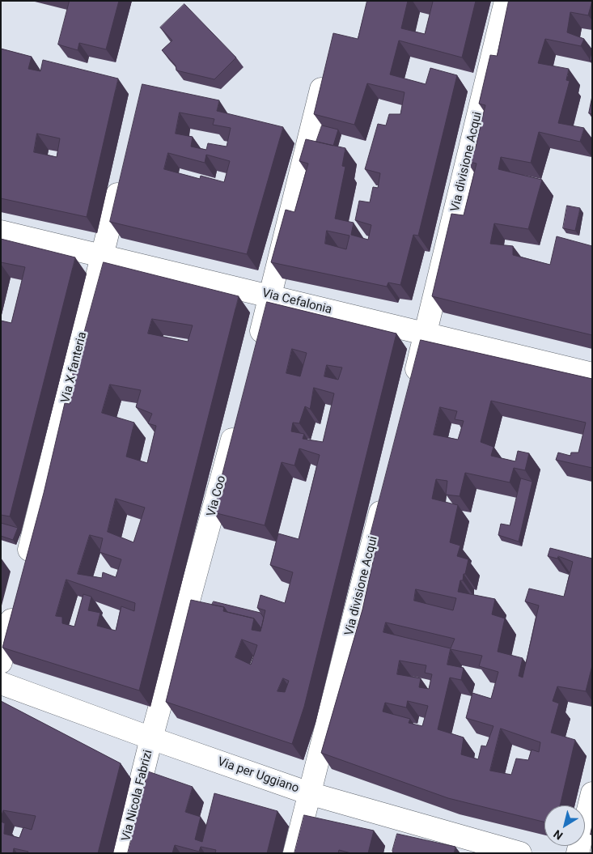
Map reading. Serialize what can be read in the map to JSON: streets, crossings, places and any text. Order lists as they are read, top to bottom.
{
  "streets": {
    "street": [
      "Via divisione Acqui",
      "Via Cefalonia",
      "Via X fanteria",
      "Via Coo",
      "Via per Uggiano",
      "Via Nicola Fabrizi"
    ]
  },
  "crossings": [
    ["Via divisione Acqui", "Via Cefalonia"],
    ["Via divisione Acqui", "Via per Uggiano"],
    ["Via Cefalonia", "Via X fanteria"],
    ["Via Coo", "Via per Uggiano"],
    ["Via Coo", "Via Nicola Fabrizi"],
    ["Via per Uggiano", "Via Nicola Fabrizi"]
  ],
  "north": "bottom left"
}
